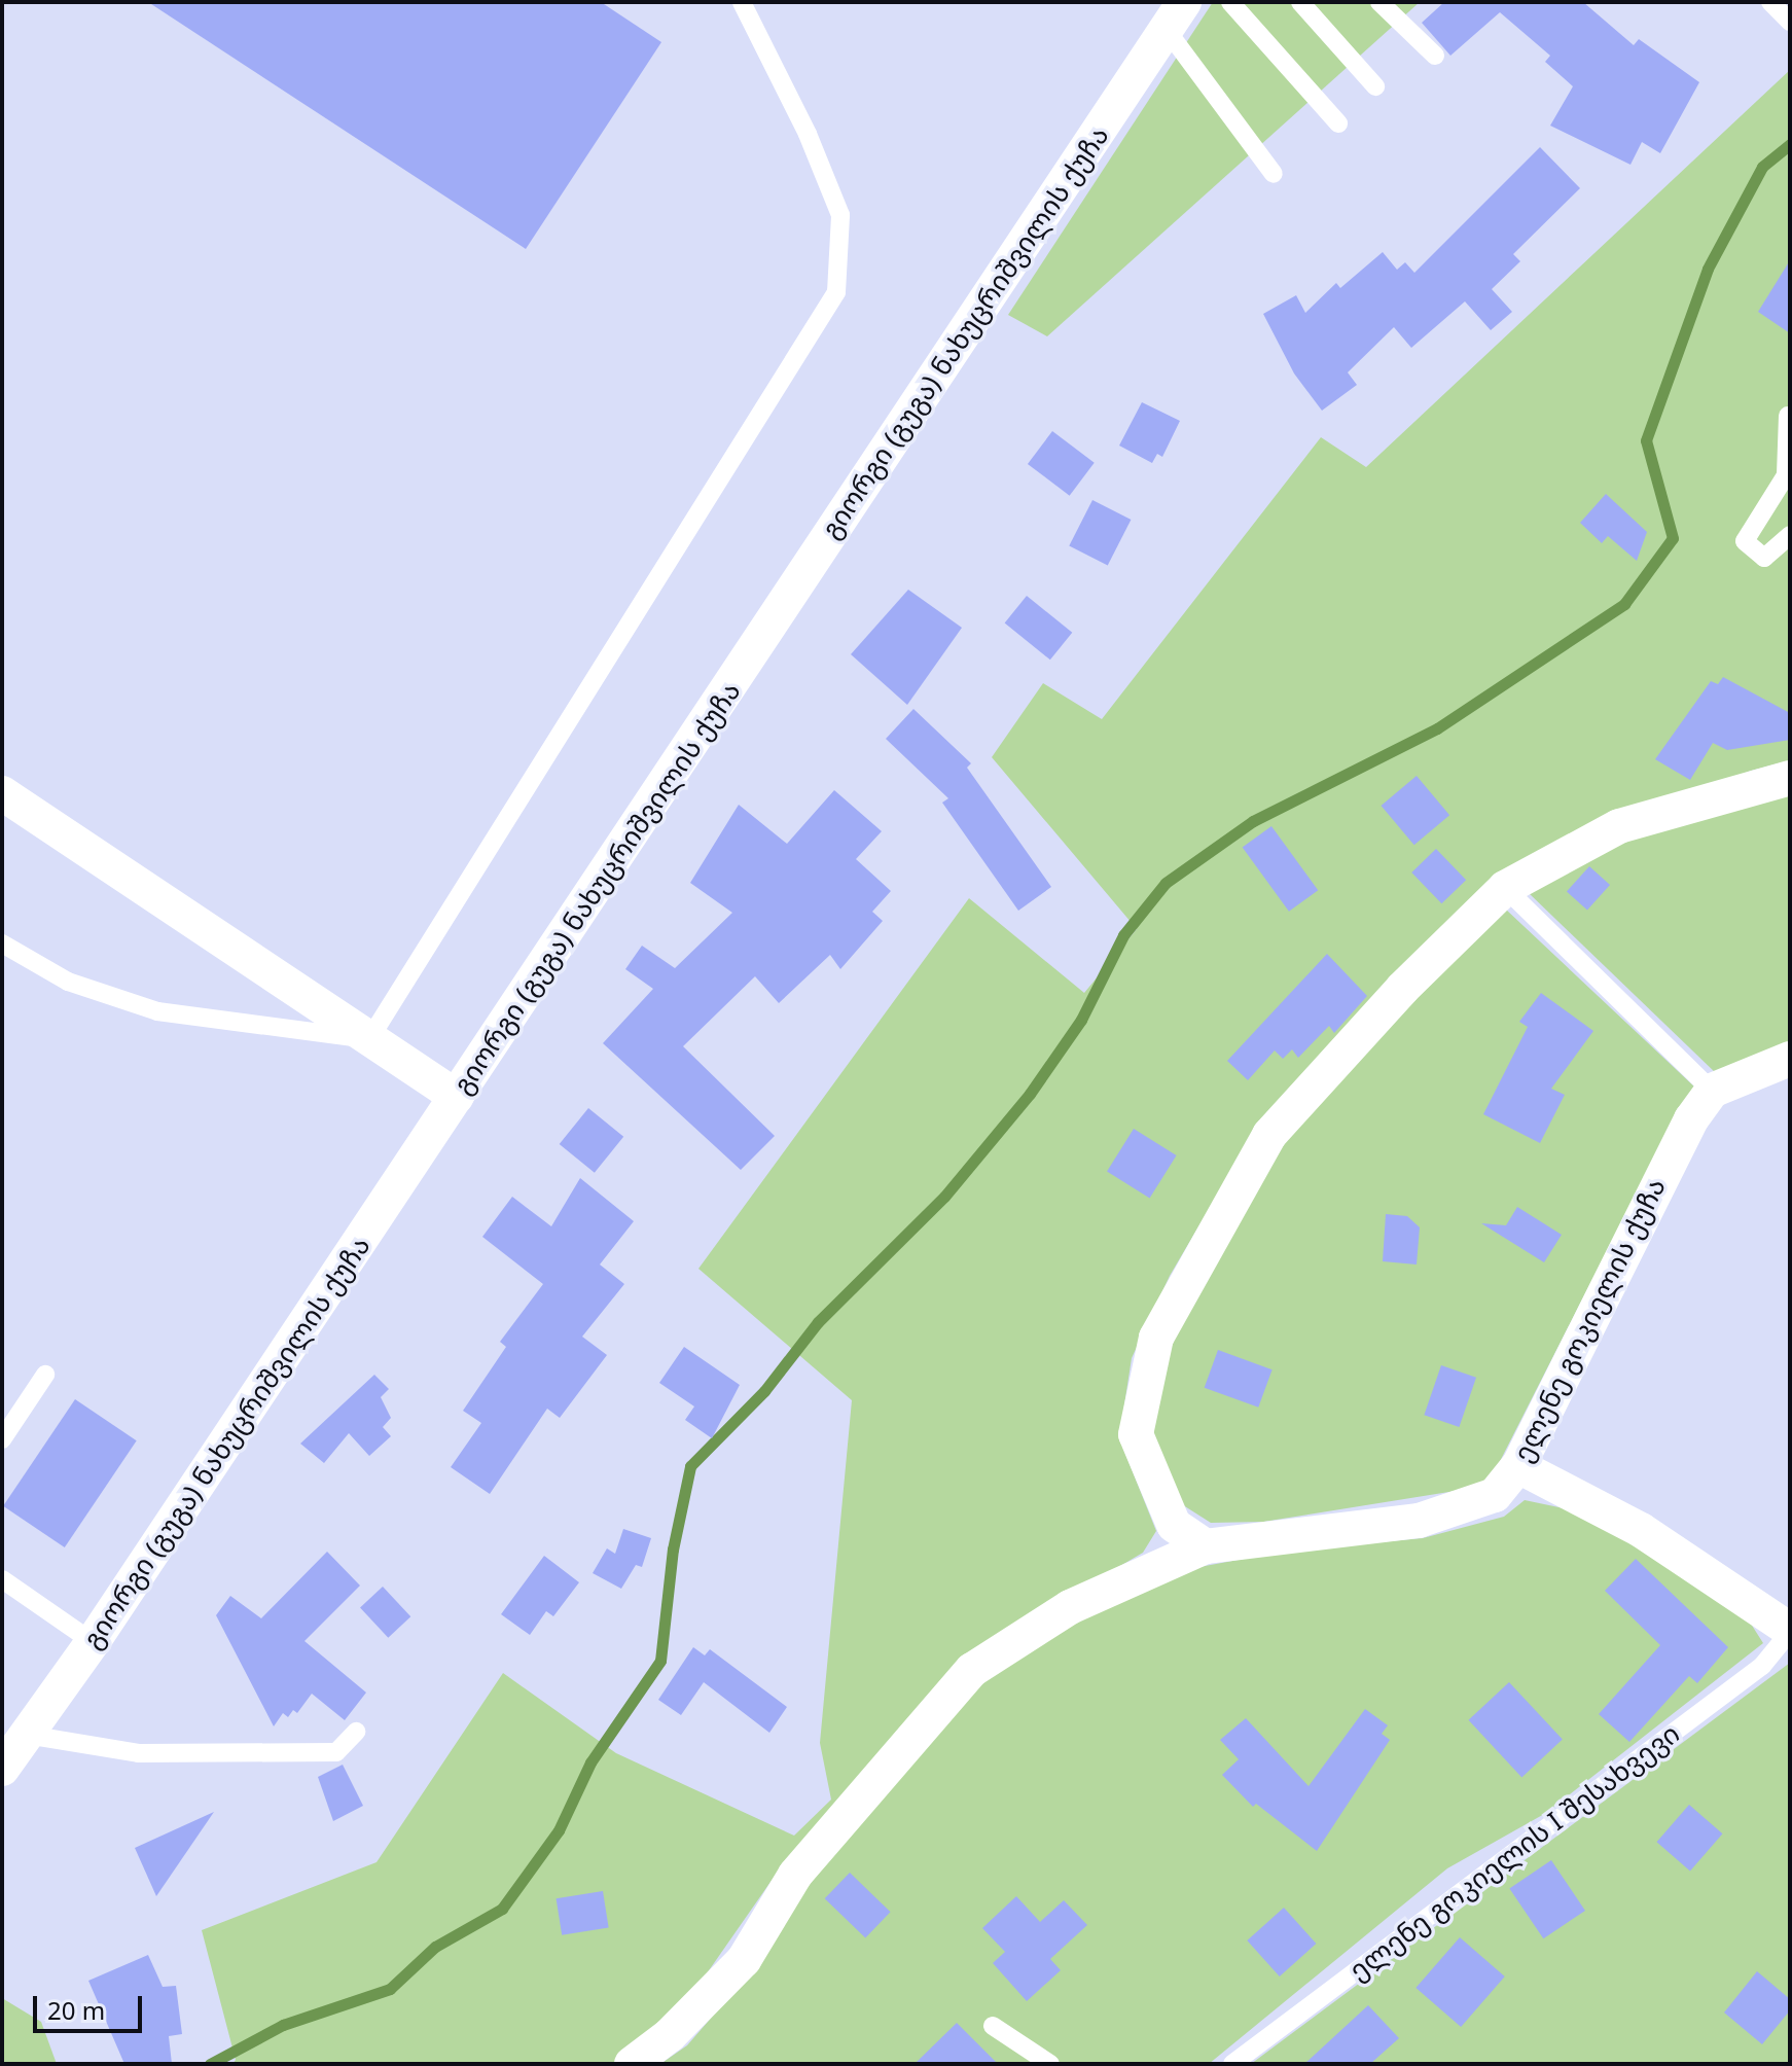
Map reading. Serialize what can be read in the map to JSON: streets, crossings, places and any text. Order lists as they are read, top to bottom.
{
  "streets": {
    "street": ["გიორგი (გუგა) ნახუცრიშვილის ქუჩა", "ელენე გოკიელის ქუჩა", "ელენე გოკიელის I შესახვევი"]
  },
  "crossings": [
    ["ელენე გოკიელის ქუჩა", "ელენე გოკიელის I შესახვევი"]
  ],
  "scale_bar": "20 m"
}
